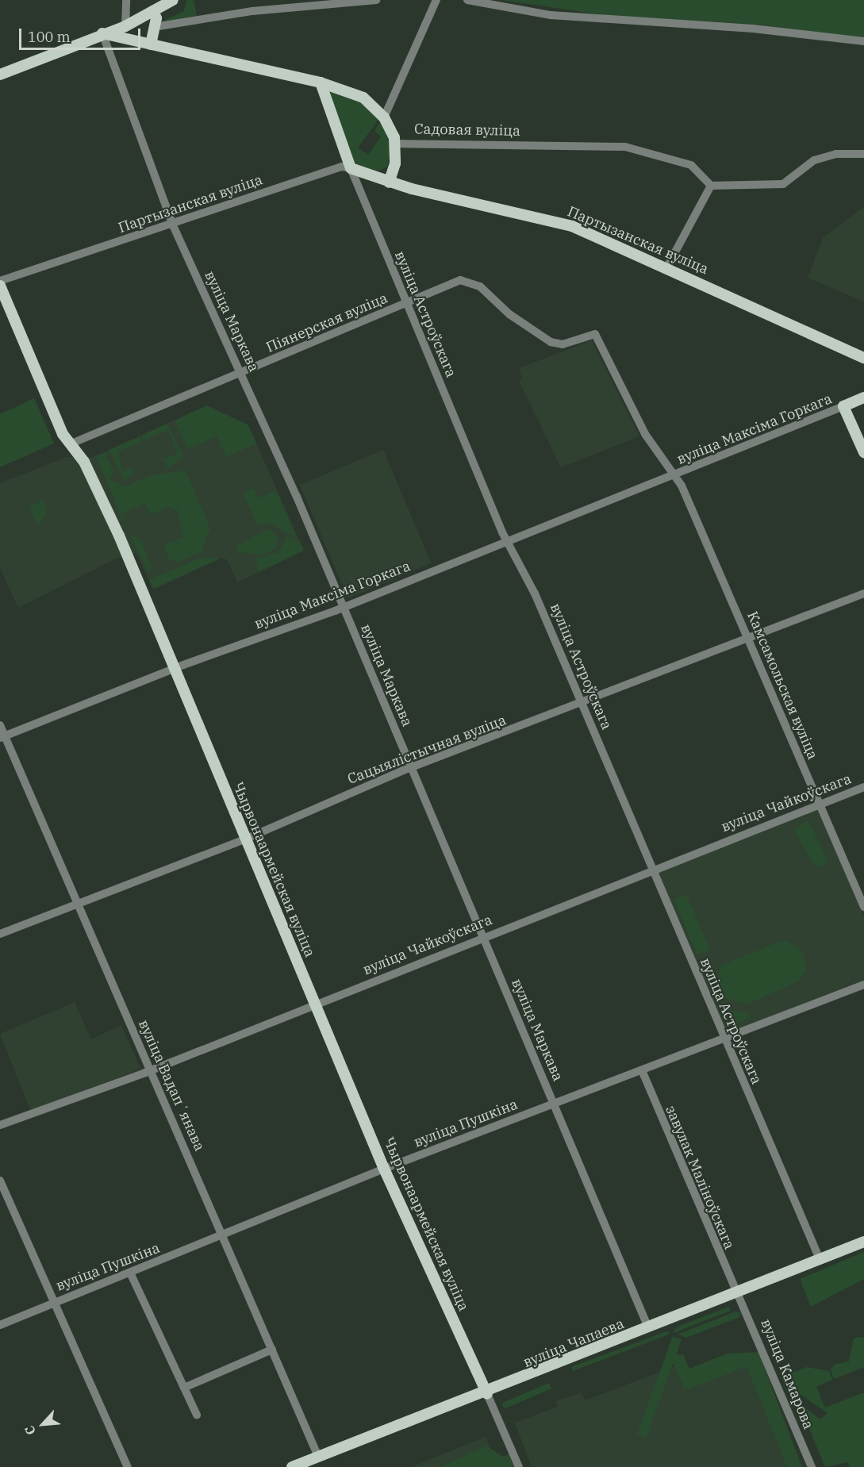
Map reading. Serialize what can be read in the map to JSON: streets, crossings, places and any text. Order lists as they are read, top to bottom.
{
  "streets": {
    "main road": [
      "Садовая вуліца",
      "Партызанская вуліца",
      "вуліца Астроўскага",
      "Чырвонаармейская вуліца",
      "вуліца Чапаева"
    ],
    "street": [
      "вуліца Маркава",
      "Піянерская вуліца",
      "вуліца Максіма Горкага",
      "Камсамольская вуліца",
      "Сацыялістычная вуліца",
      "вуліца Чайкоўскага",
      "вуліца Вадапʼянава",
      "вуліца Пушкіна",
      "завулак Маліноўскага",
      "вуліца Камарова"
    ]
  },
  "crossings": [
    ["Садовая вуліца", "вуліца Астроўскага"],
    ["Садовая вуліца", "вуліца Маркава"],
    ["Партызанская вуліца", "вуліца Астроўскага"],
    ["Партызанская вуліца", "вуліца Маркава"],
    ["вуліца Астроўскага", "Піянерская вуліца"],
    ["вуліца Астроўскага", "вуліца Максіма Горкага"],
    ["вуліца Астроўскага", "Сацыялістычная вуліца"],
    ["вуліца Астроўскага", "вуліца Чайкоўскага"],
    ["вуліца Астроўскага", "вуліца Пушкіна"],
    ["вуліца Астроўскага", "вуліца Чапаева"],
    ["вуліца Маркава", "Піянерская вуліца"],
    ["вуліца Маркава", "вуліца Максіма Горкага"],
    ["вуліца Маркава", "Сацыялістычная вуліца"],
    ["вуліца Маркава", "вуліца Чайкоўскага"],
    ["вуліца Маркава", "вуліца Пушкіна"],
    ["вуліца Маркава", "вуліца Чапаева"],
    ["Піянерская вуліца", "вуліца Максіма Горкага"],
    ["Піянерская вуліца", "Чырвонаармейская вуліца"],
    ["вуліца Максіма Горкага", "Камсамольская вуліца"],
    ["вуліца Максіма Горкага", "Чырвонаармейская вуліца"],
    ["вуліца Максіма Горкага", "вуліца Вадапʼянава"],
    ["Камсамольская вуліца", "Сацыялістычная вуліца"],
    ["Камсамольская вуліца", "вуліца Чайкоўскага"],
    ["Сацыялістычная вуліца", "Чырвонаармейская вуліца"],
    ["Сацыялістычная вуліца", "вуліца Вадапʼянава"],
    ["вуліца Чайкоўскага", "Чырвонаармейская вуліца"],
    ["вуліца Чайкоўскага", "вуліца Вадапʼянава"],
    ["Чырвонаармейская вуліца", "вуліца Пушкіна"],
    ["Чырвонаармейская вуліца", "вуліца Чапаева"],
    ["вуліца Вадапʼянава", "вуліца Пушкіна"],
    ["вуліца Вадапʼянава", "вуліца Чапаева"],
    ["вуліца Пушкіна", "завулак Маліноўскага"],
    ["завулак Маліноўскага", "вуліца Чапаева"],
    ["завулак Маліноўскага", "вуліца Камарова"],
    ["вуліца Чапаева", "вуліца Камарова"]
  ],
  "scale_bar": "100 m",
  "north": "bottom left"
}
